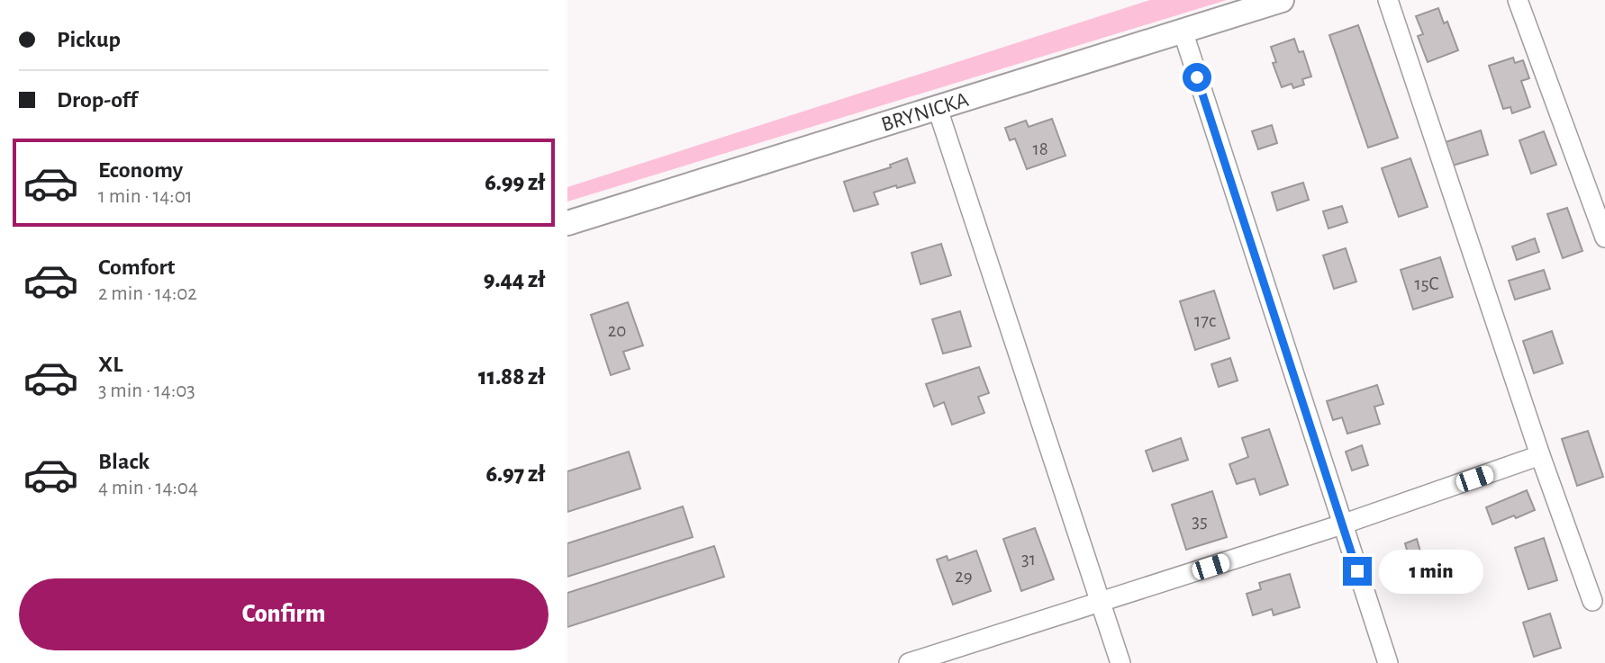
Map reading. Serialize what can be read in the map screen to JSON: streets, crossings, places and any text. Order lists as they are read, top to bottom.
{
  "streets": {
    "street": ["BRYNICKA"]
  },
  "house_numbers": [
    "18",
    "15C",
    "17c",
    "20",
    "35",
    "31",
    "29"
  ],
  "page": {
    "banner": ["Pickup", "Drop-off"],
    "list": [
      {
        "name": "Economy",
        "note": "1 min · 14:01",
        "value": "6.99 zł"
      },
      {
        "name": "Comfort",
        "note": "2 min · 14:02",
        "value": "9.44 zł"
      },
      {
        "name": "XL",
        "note": "3 min · 14:03",
        "value": "11.88 zł"
      },
      {
        "name": "Black",
        "note": "4 min · 14:04",
        "value": "6.97 zł"
      }
    ],
    "bubble": "1 min",
    "buttons": "Confirm"
  }
}
